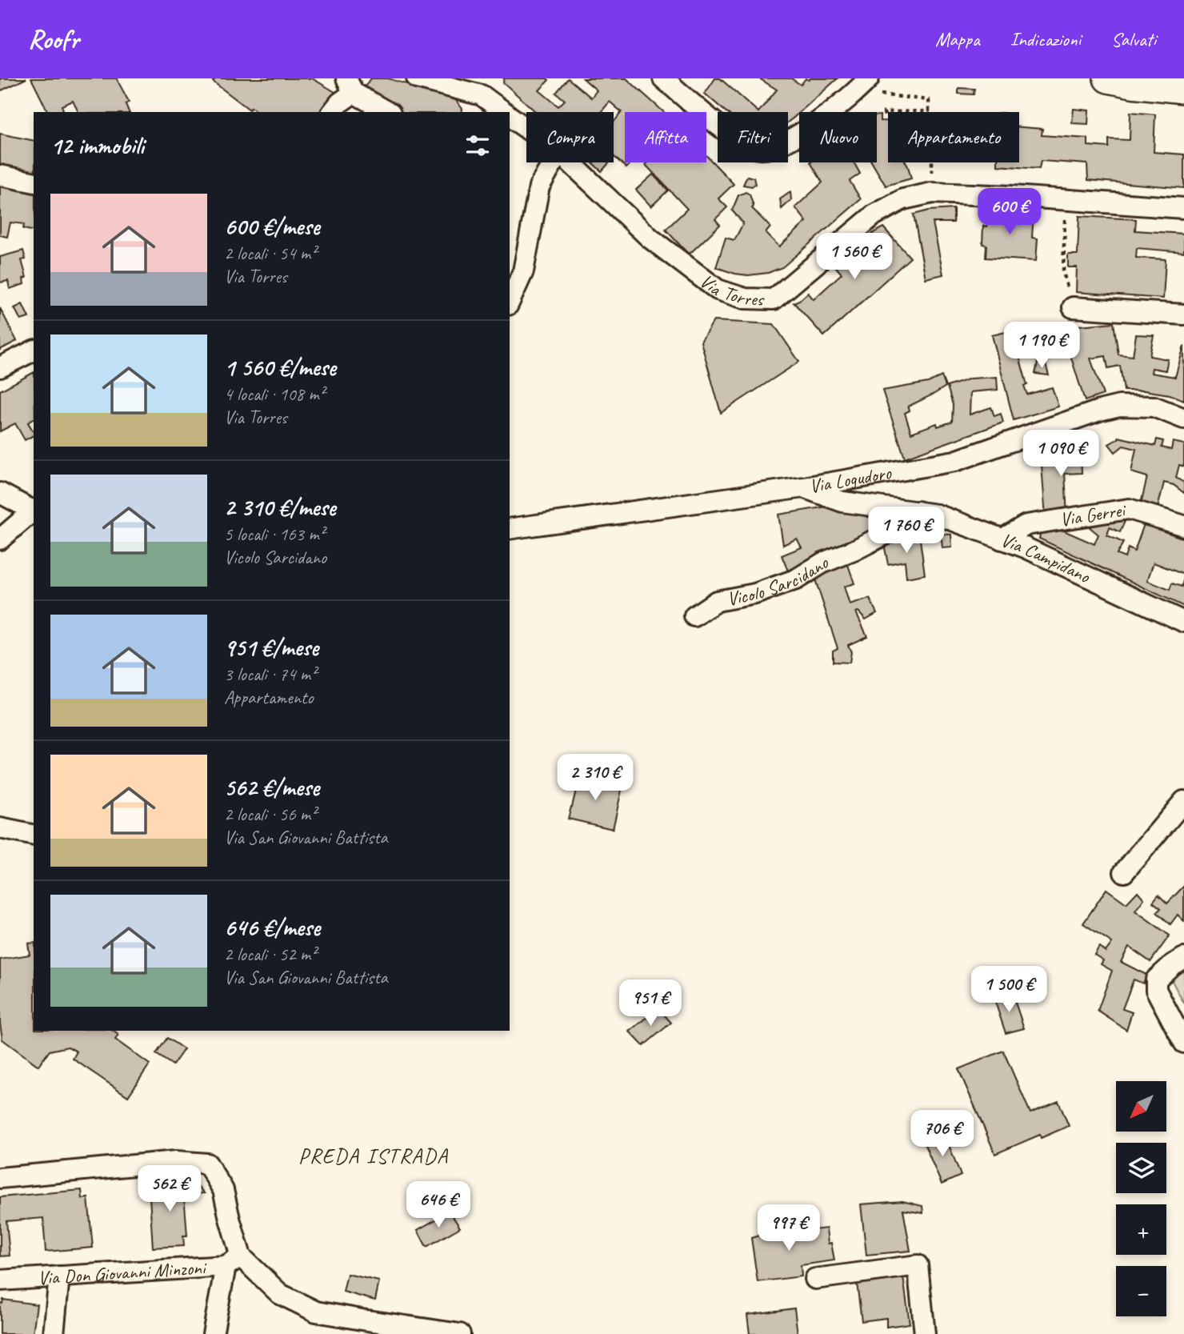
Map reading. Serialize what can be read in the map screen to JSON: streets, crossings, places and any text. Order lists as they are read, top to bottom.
{
  "streets": {
    "street": [
      "Via Torres",
      "Via Logudoro",
      "Via Gerrei",
      "Via Campidano",
      "Vicolo Sarcidano",
      "Via Don Giovanni Minzoni"
    ]
  },
  "crossings": [
    ["Via Logudoro", "Via Campidano"],
    ["Via Gerrei", "Via Campidano"],
    ["Via Campidano", "Vicolo Sarcidano"]
  ],
  "districts": ["PREDA ISTRADA"],
  "north": "bottom left",
  "page": {
    "header": "Roofr",
    "nav": ["Mappa", "Indicazioni", "Salvati"],
    "chip": [
      "Compra",
      "Affitta",
      "Filtri",
      "Nuovo",
      "Appartamento"
    ],
    "heading": "12 immobili",
    "list": [
      {
        "name": "600 €/mese",
        "note": "2 locali · 54 m² · Via Torres"
      },
      {
        "name": "1 560 €/mese",
        "note": "4 locali · 108 m² · Via Torres"
      },
      {
        "name": "2 310 €/mese",
        "note": "5 locali · 163 m² · Vicolo Sarcidano"
      },
      {
        "name": "951 €/mese",
        "note": "3 locali · 74 m² · Appartamento"
      },
      {
        "name": "562 €/mese",
        "note": "2 locali · 56 m² · Via San Giovanni Battista"
      },
      {
        "name": "646 €/mese",
        "note": "2 locali · 52 m² · Via San Giovanni Battista"
      }
    ],
    "price": [
      "600 €",
      "1 560 €",
      "1 190 €",
      "1 090 €",
      "1 760 €",
      "2 310 €",
      "1 500 €",
      "951 €",
      "706 €",
      "562 €",
      "646 €",
      "997 €"
    ],
    "map_buttons": ["+", "−"]
  }
}
